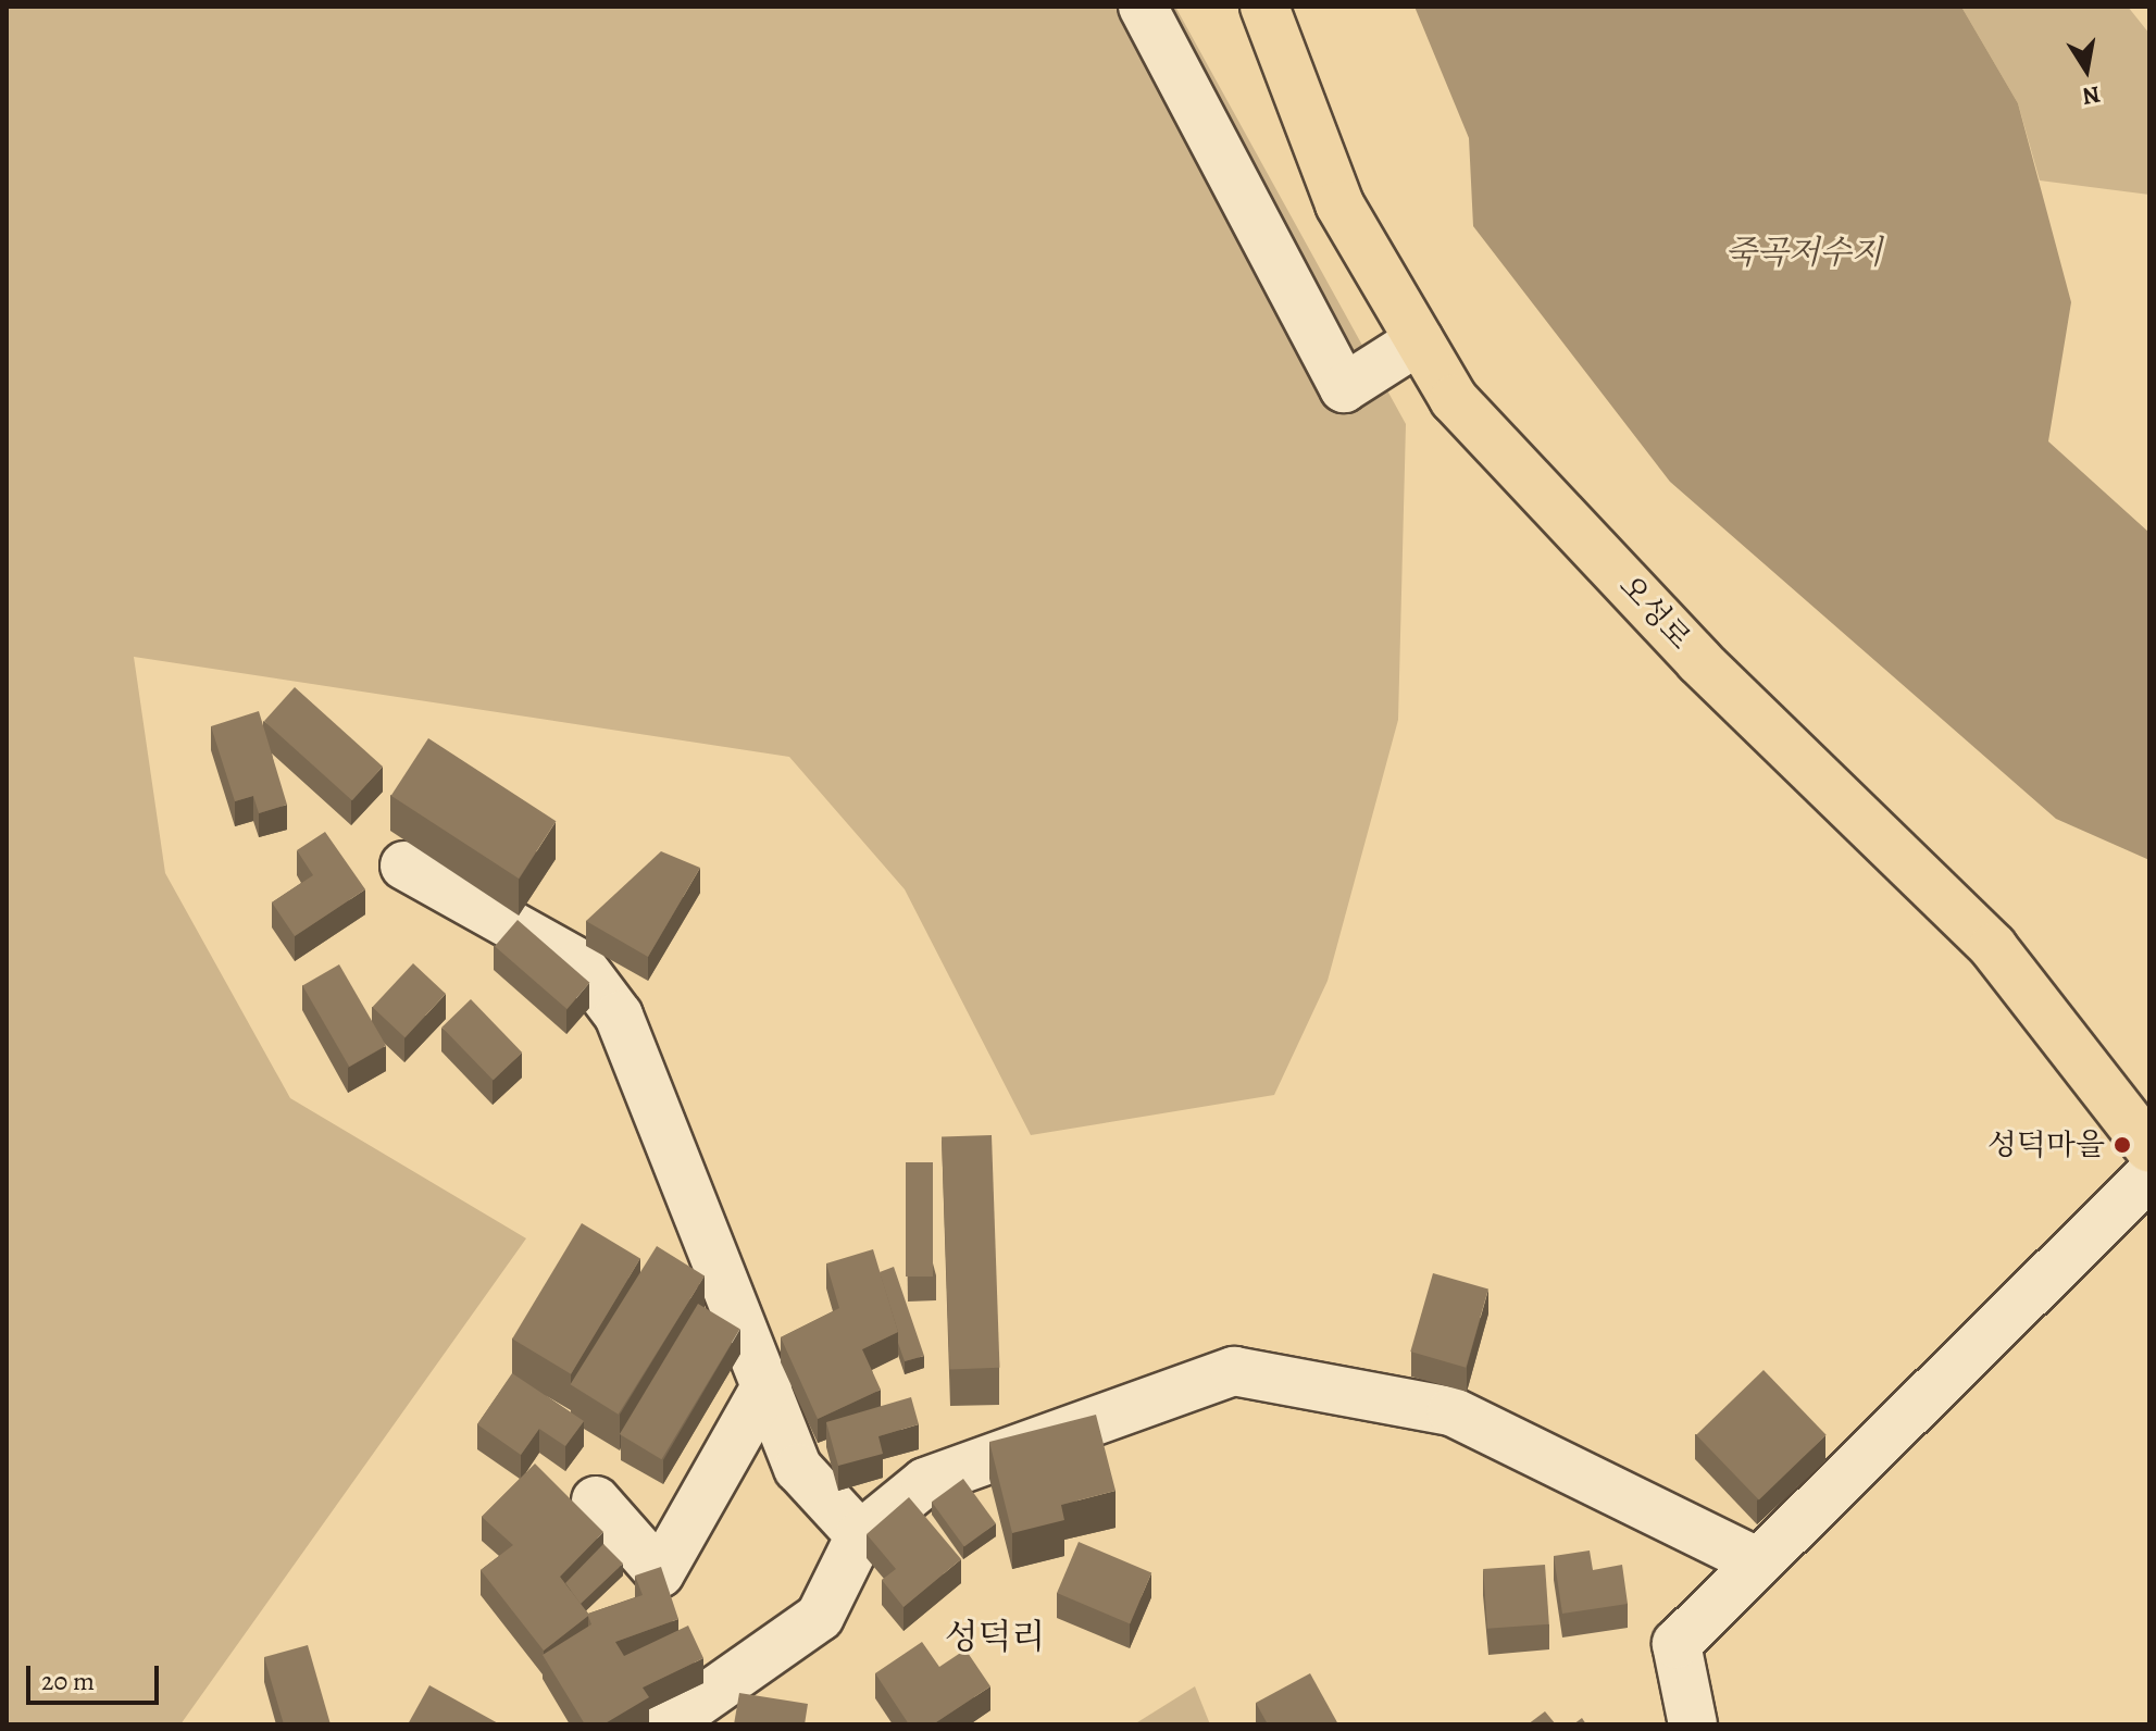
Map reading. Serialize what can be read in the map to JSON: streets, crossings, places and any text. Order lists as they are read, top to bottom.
{
  "streets": {
    "main road": ["오성로"]
  },
  "districts": ["성덕리"],
  "water": ["죽곡저수지"],
  "places": ["성덕마을"],
  "scale_bar": "20 m",
  "north": "bottom"
}
